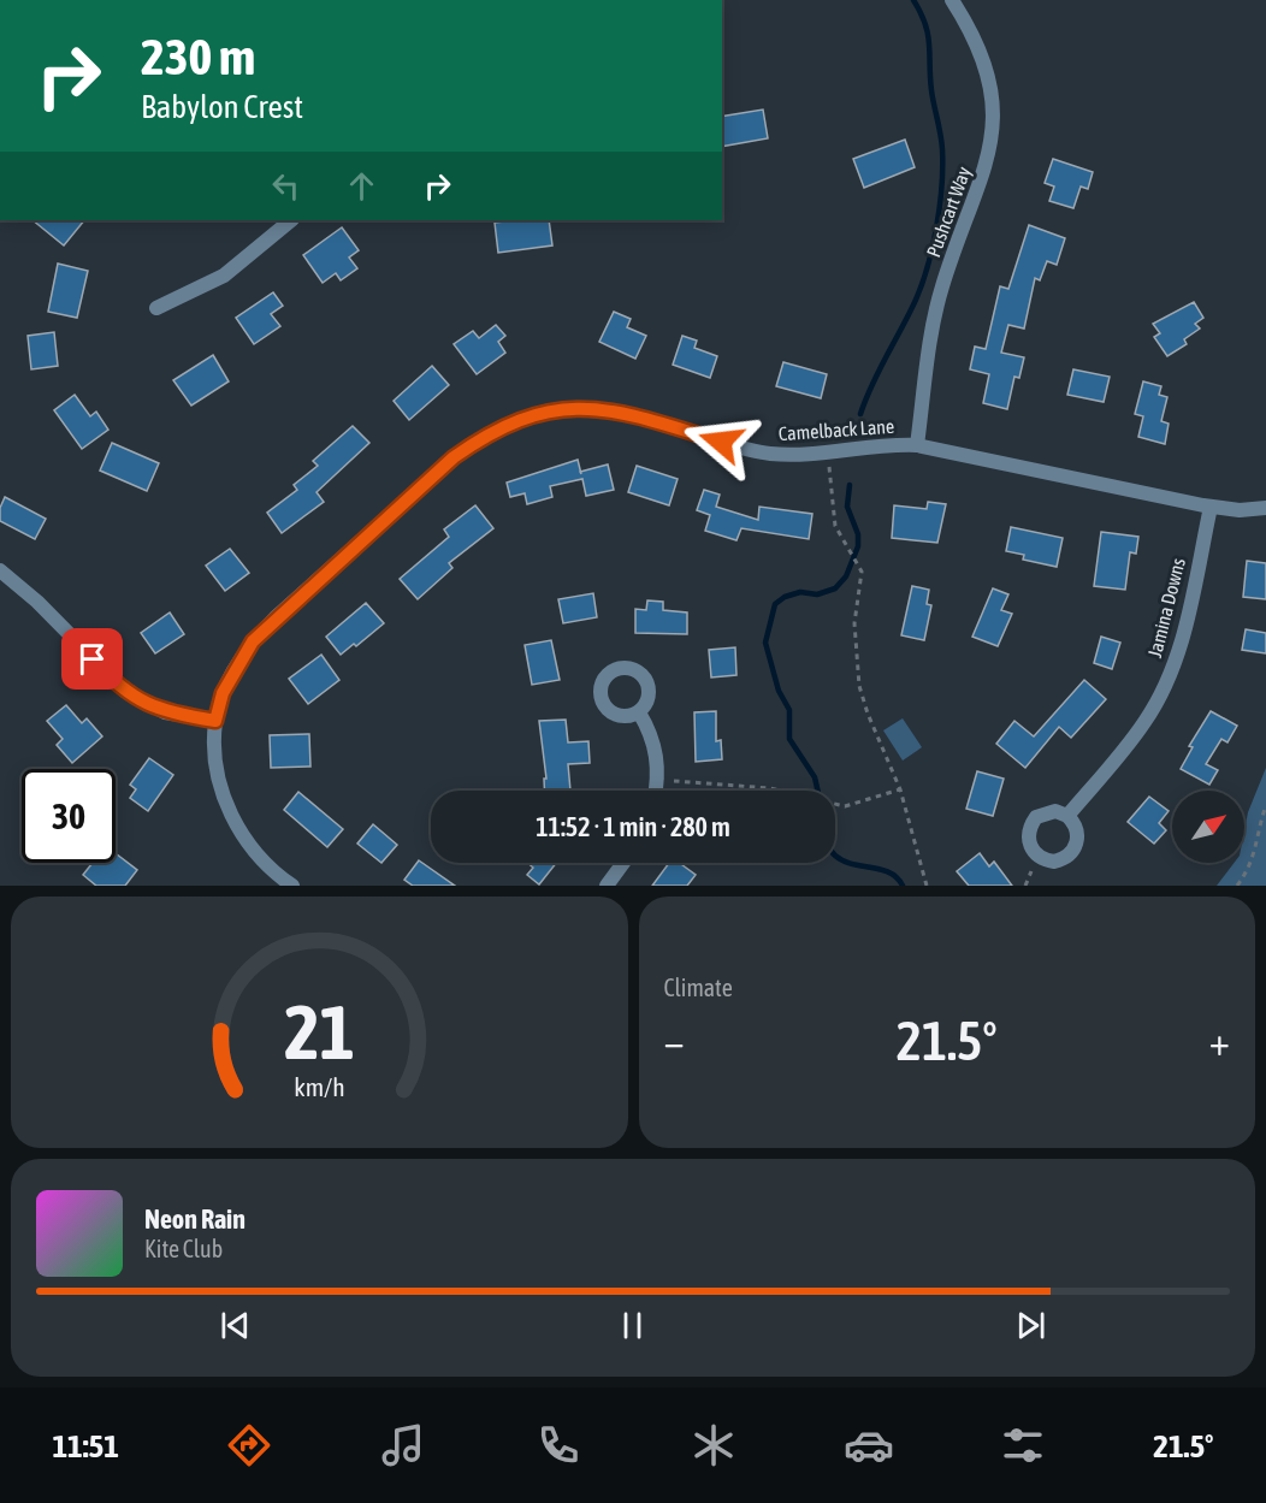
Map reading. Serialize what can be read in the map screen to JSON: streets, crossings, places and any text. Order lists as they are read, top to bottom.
{
  "streets": {
    "street": ["Pushcart Way", "Camelback Lane", "Jamina Downs"]
  },
  "crossings": [
    ["Pushcart Way", "Camelback Lane"],
    ["Camelback Lane", "Jamina Downs"]
  ],
  "north": "top right",
  "page": {
    "turn": ["230 m", "Babylon Crest"],
    "limit": "30",
    "trip": "11:52 · 1 min · 280 m",
    "tile": "Climate",
    "heat": ["−", "21.5°", "+"],
    "song": ["Neon Rain", "Kite Club"],
    "tabs": ["11:51", "21.5°"],
    "gauge": ["21", "km/h"]
  }
}
